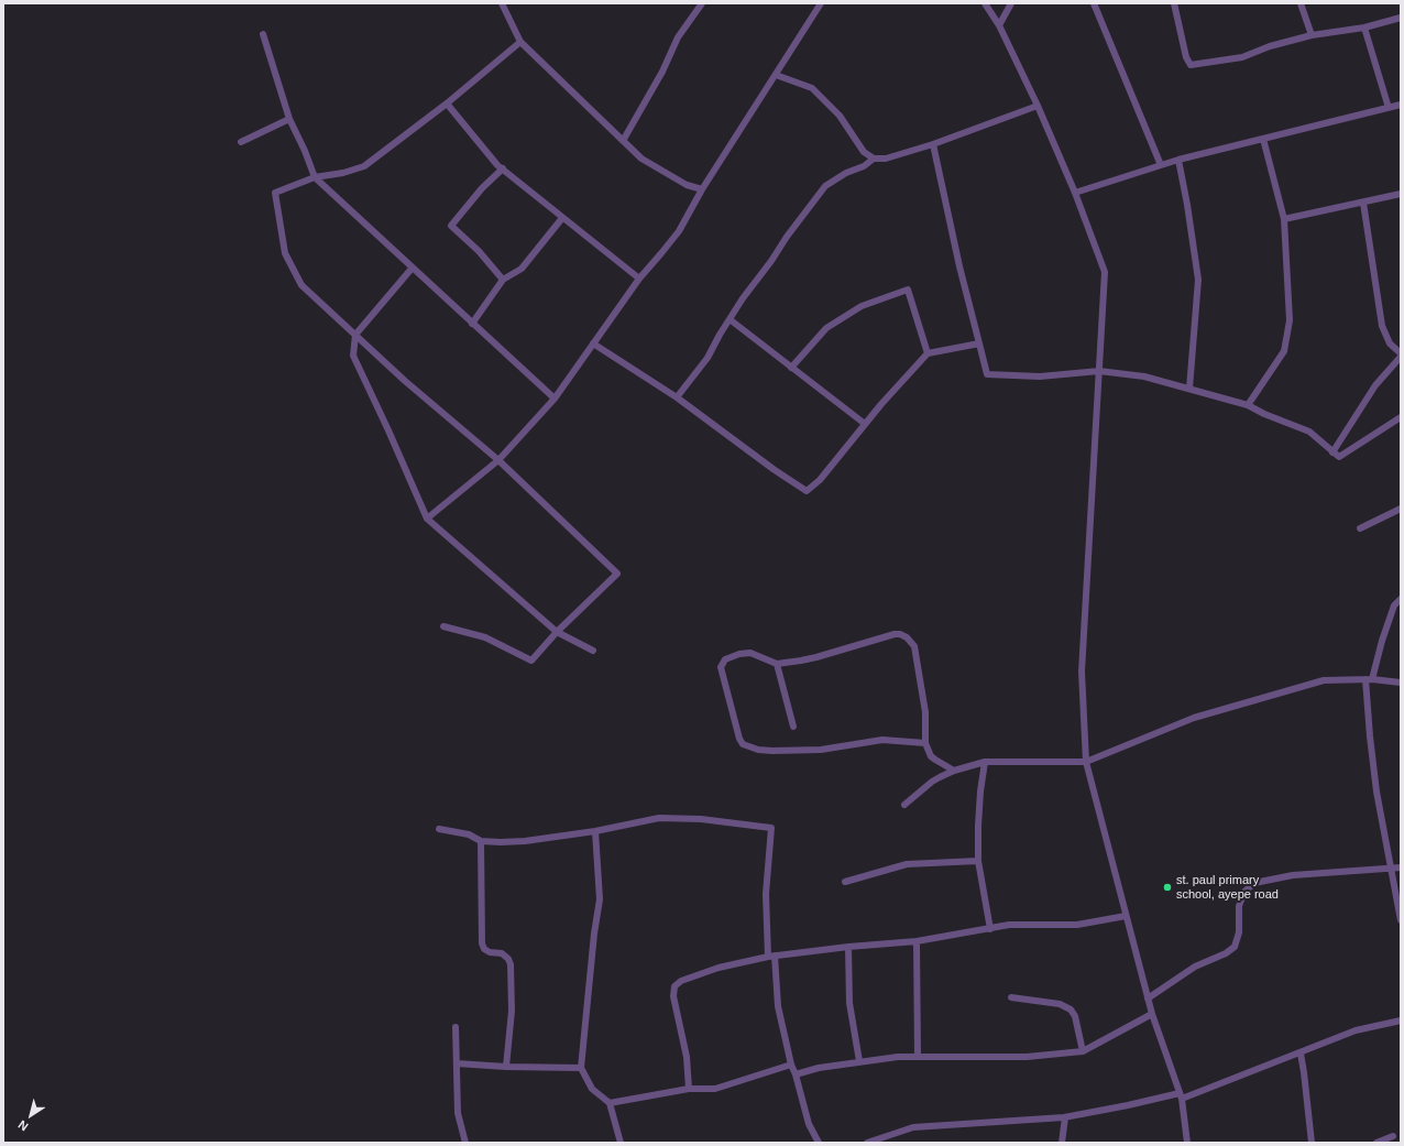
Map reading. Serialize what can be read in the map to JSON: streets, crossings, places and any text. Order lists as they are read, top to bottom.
{
  "places": ["st. paul primary school, ayepe road"],
  "north": "bottom left"
}
